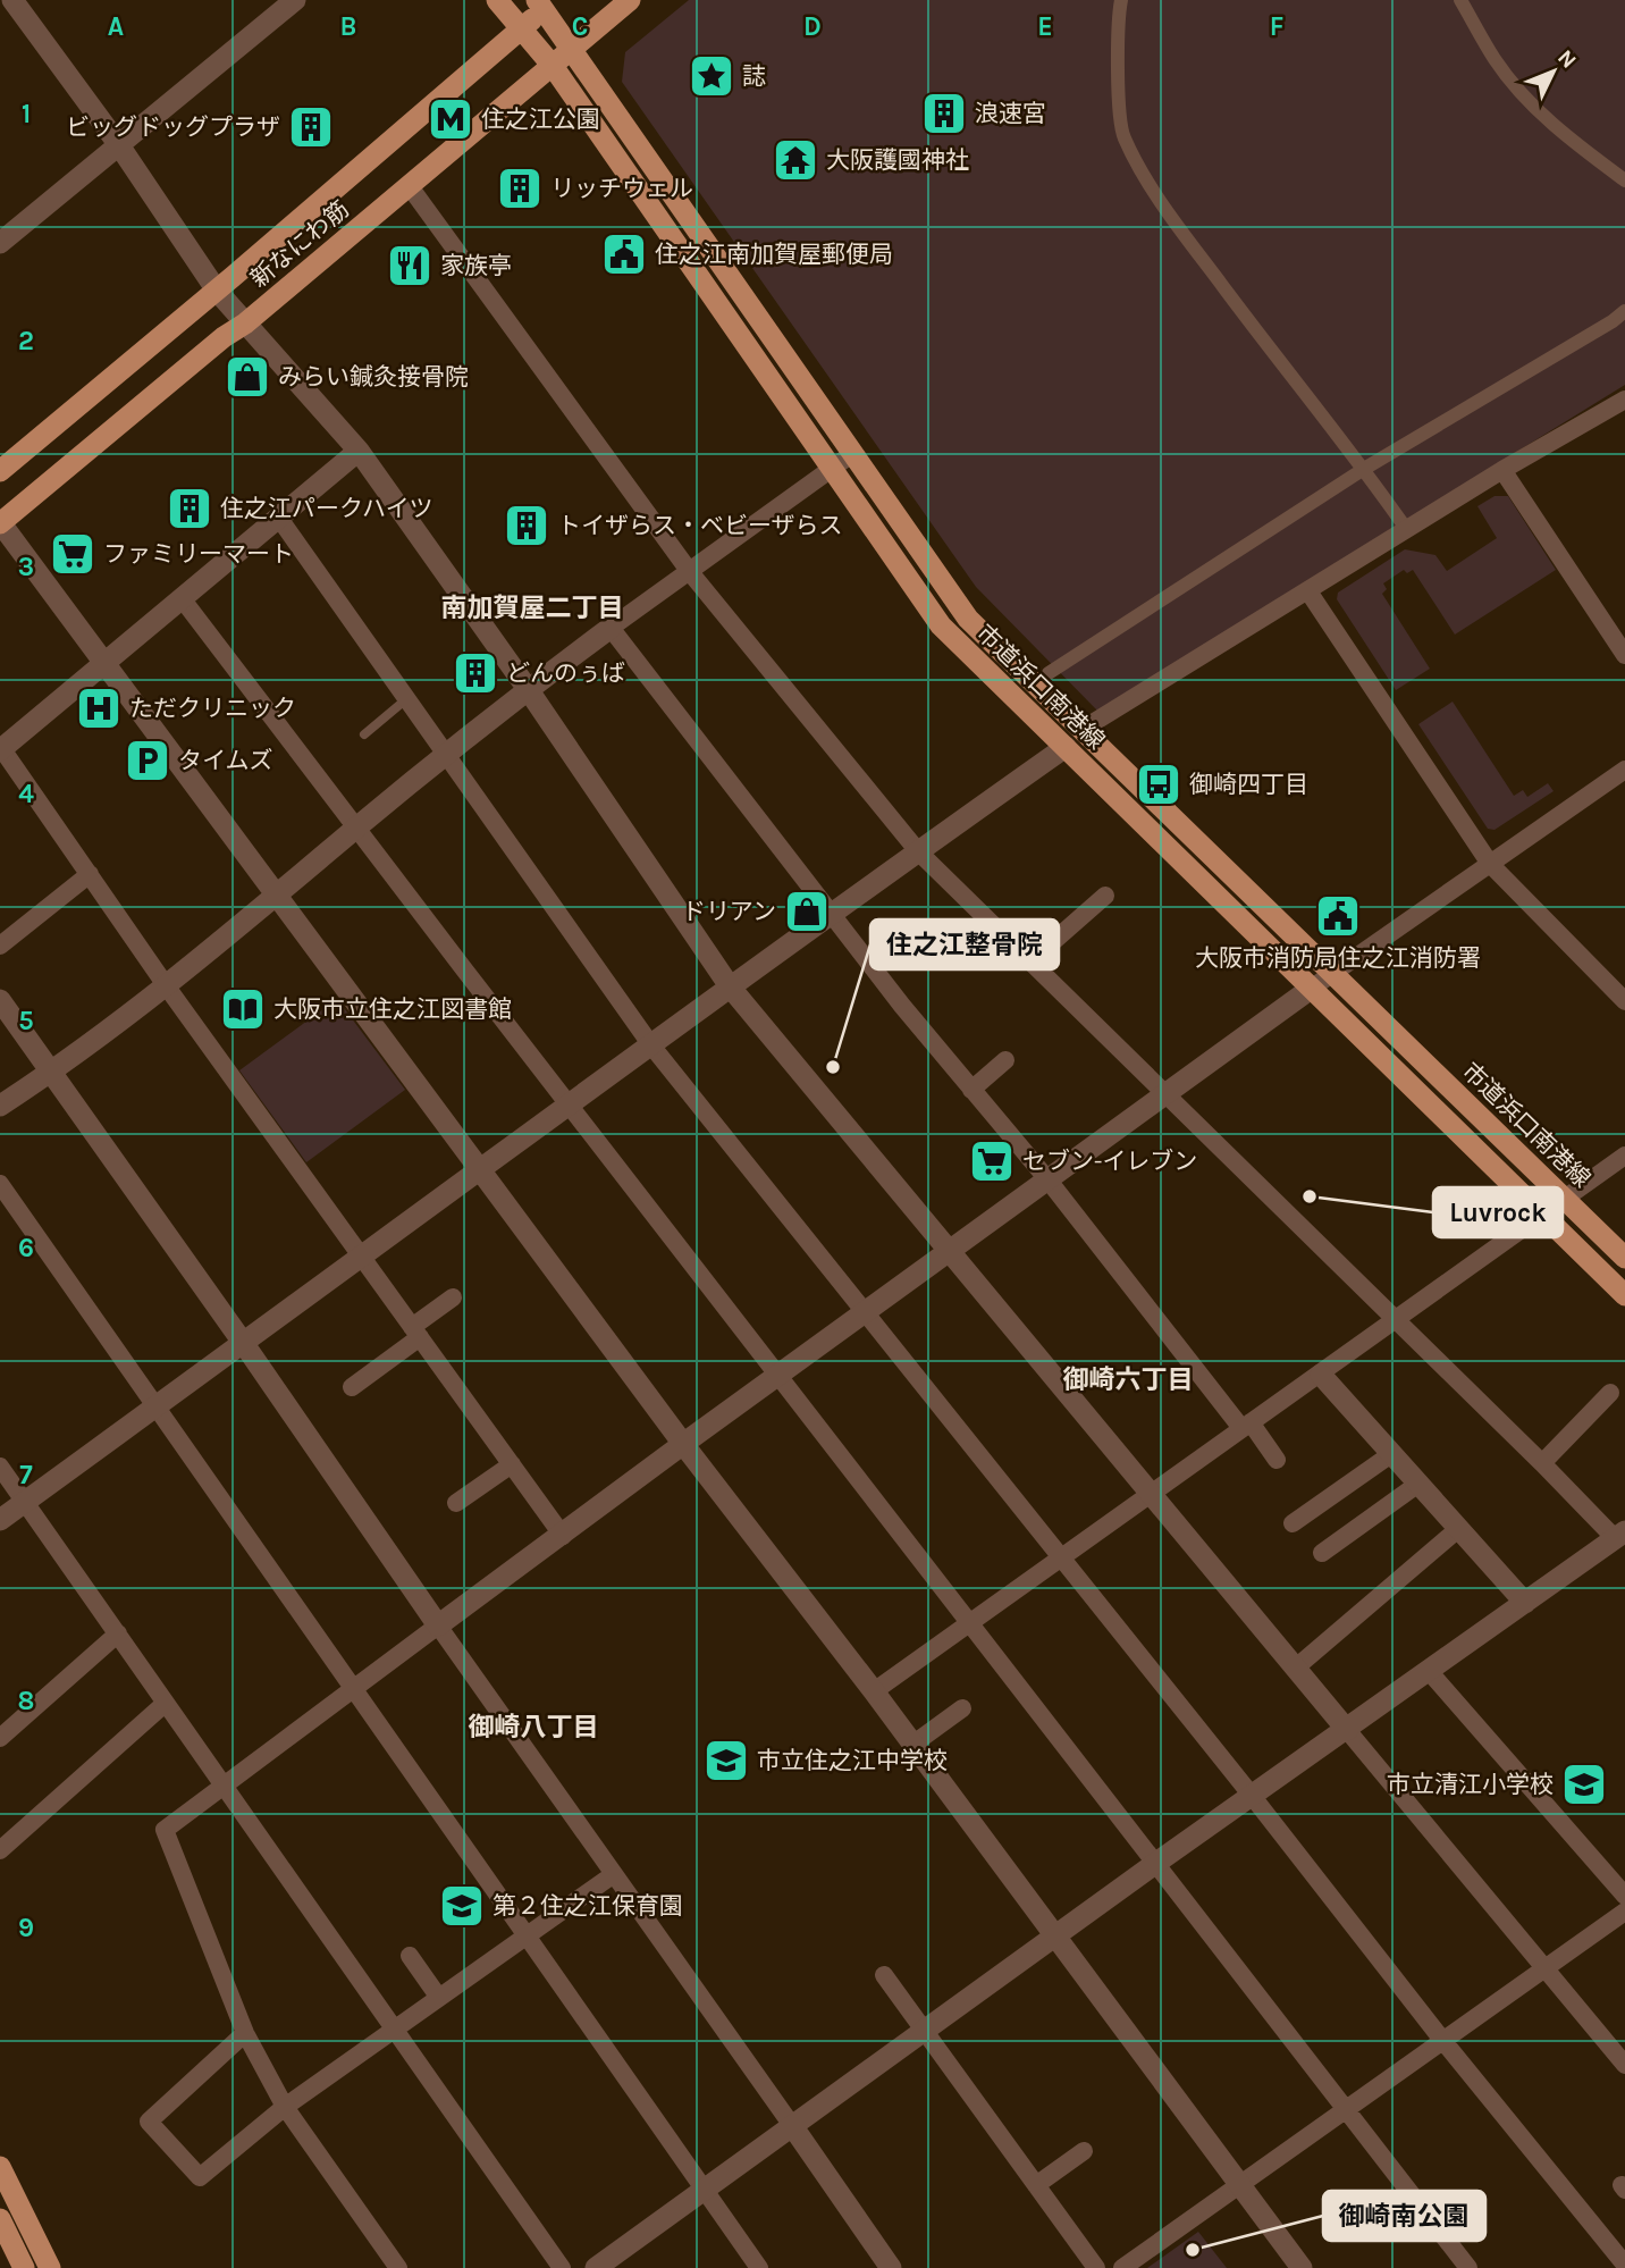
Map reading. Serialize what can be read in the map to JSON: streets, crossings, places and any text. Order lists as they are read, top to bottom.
{
  "streets": {
    "main road": ["新なにわ筋", "市道浜口南港線"]
  },
  "crossings": [
    ["新なにわ筋", "市道浜口南港線"]
  ],
  "districts": ["南加賀屋二丁目", "御崎六丁目", "御崎八丁目"],
  "places": {
    "place": ["誌"],
    "building": [
      "浪速宮",
      "ビッグドッグプラザ",
      "リッチウェル",
      "住之江パークハイツ",
      "トイザらス・ベビーザらス",
      "どんのぅば"
    ],
    "metro station": ["住之江公園"],
    "temple": ["大阪護國神社"],
    "public building": ["住之江南加賀屋郵便局", "大阪市消防局住之江消防署"],
    "restaurant": ["家族亭"],
    "shop": ["みらい鍼灸接骨院", "ドリアン"],
    "supermarket": ["ファミリーマート", "セブン-イレブン"],
    "hospital": ["ただクリニック"],
    "parking": ["タイムズ"],
    "bus stop": ["御崎四丁目"],
    "library": ["大阪市立住之江図書館"],
    "other": ["住之江整骨院", "Luvrock", "御崎南公園"],
    "school or university": ["市立住之江中学校", "市立清江小学校", "第２住之江保育園"]
  },
  "north": "top right",
  "grid": {
    "columns": [
      "A",
      "B",
      "C",
      "D",
      "E",
      "F"
    ],
    "rows": [
      "1",
      "2",
      "3",
      "4",
      "5",
      "6",
      "7",
      "8",
      "9"
    ]
  }
}
